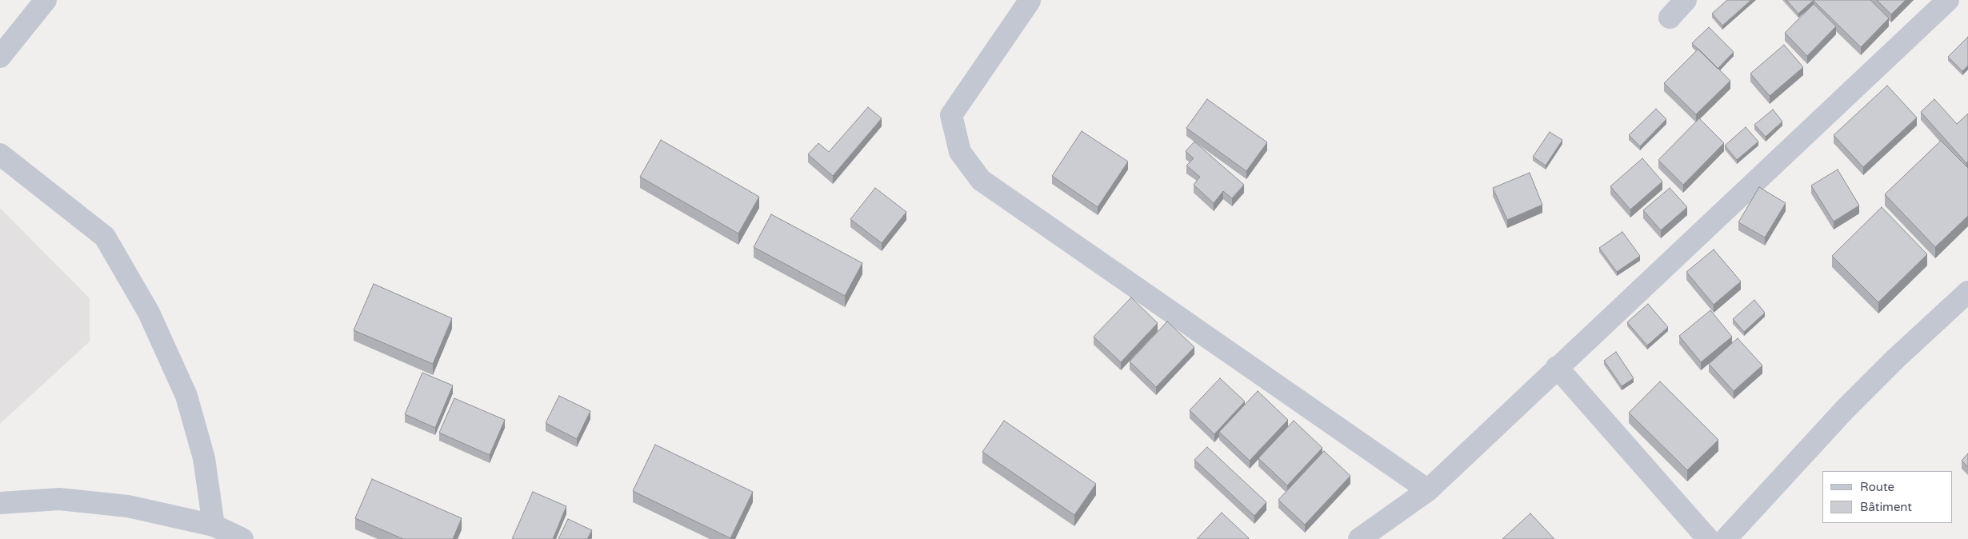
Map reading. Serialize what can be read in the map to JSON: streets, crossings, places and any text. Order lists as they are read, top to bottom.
{
  "legend": ["Route", "Bâtiment"]
}
